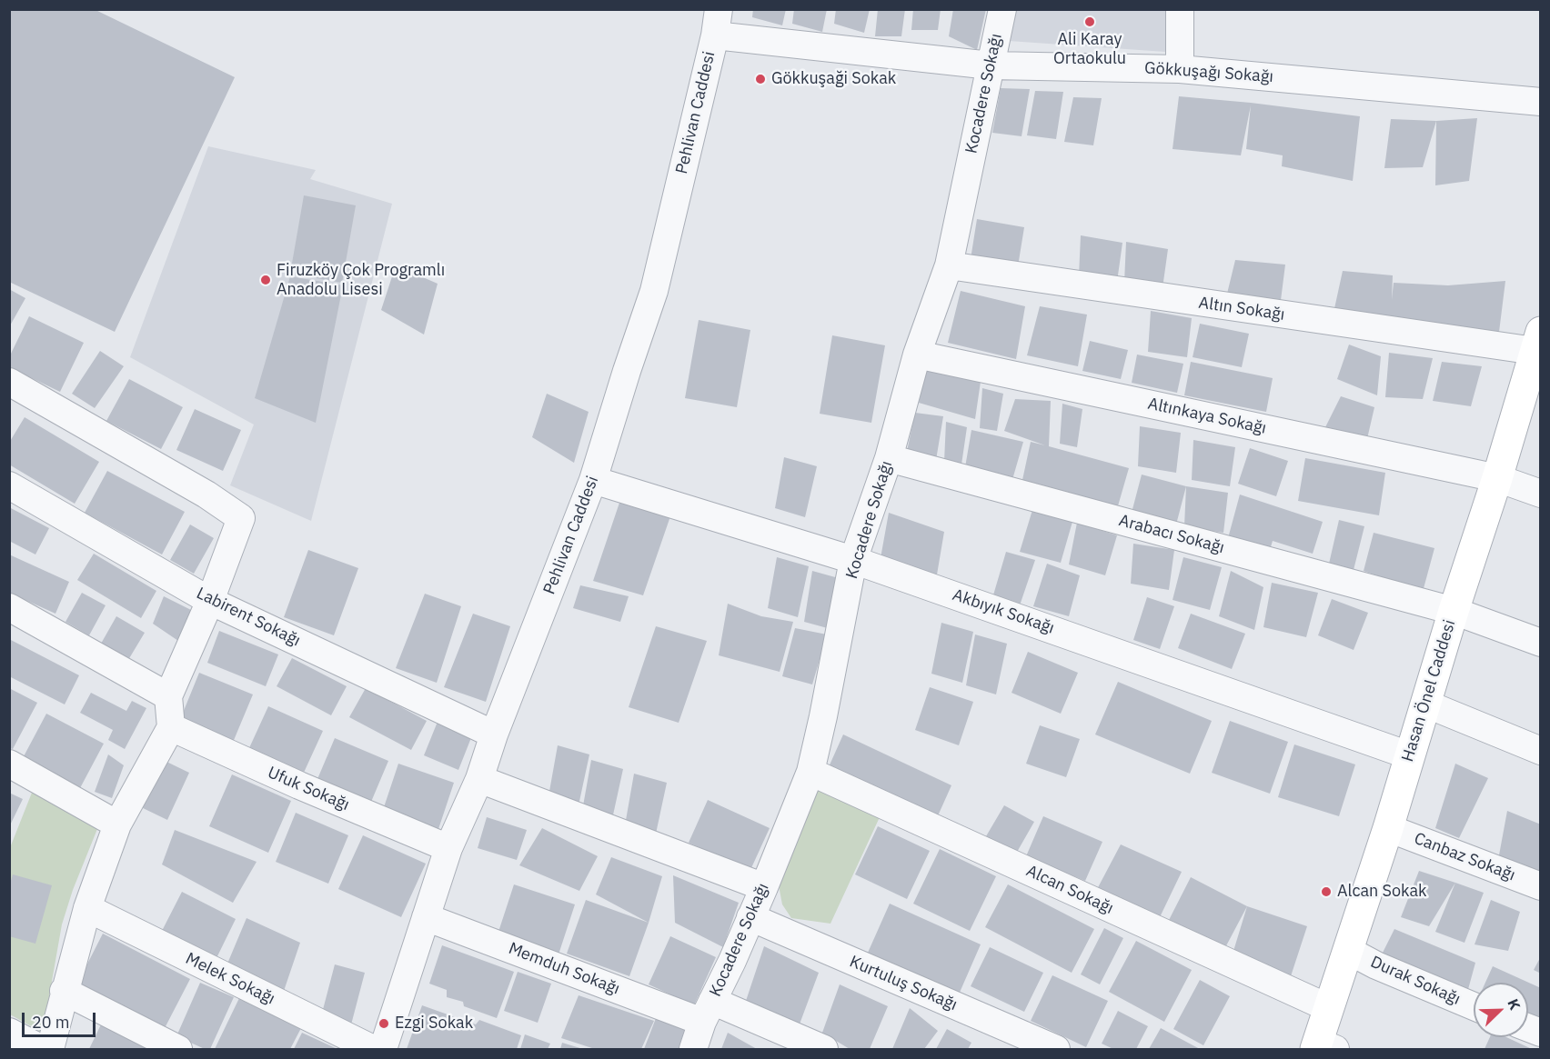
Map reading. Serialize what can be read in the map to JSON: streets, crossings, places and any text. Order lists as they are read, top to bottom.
{
  "streets": {
    "main road": ["Hasan Önel Caddesi"],
    "street": [
      "Gökkuşağı Sokağı",
      "Kocadere Sokağı",
      "Pehlivan Caddesi",
      "Altın Sokağı",
      "Altınkaya Sokağı",
      "Arabacı Sokağı",
      "Akbıyık Sokağı",
      "Labirent Sokağı",
      "Ufuk Sokağı",
      "Canbaz Sokağı",
      "Alcan Sokağı",
      "Memduh Sokağı",
      "Melek Sokağı",
      "Durak Sokağı",
      "Kurtuluş Sokağı"
    ]
  },
  "crossings": [
    ["Gökkuşağı Sokağı", "Kocadere Sokağı"],
    ["Gökkuşağı Sokağı", "Pehlivan Caddesi"],
    ["Kocadere Sokağı", "Altın Sokağı"],
    ["Kocadere Sokağı", "Altınkaya Sokağı"],
    ["Kocadere Sokağı", "Arabacı Sokağı"],
    ["Kocadere Sokağı", "Akbıyık Sokağı"],
    ["Kocadere Sokağı", "Alcan Sokağı"],
    ["Kocadere Sokağı", "Memduh Sokağı"],
    ["Kocadere Sokağı", "Kurtuluş Sokağı"],
    ["Pehlivan Caddesi", "Akbıyık Sokağı"],
    ["Pehlivan Caddesi", "Labirent Sokağı"],
    ["Pehlivan Caddesi", "Ufuk Sokağı"],
    ["Pehlivan Caddesi", "Memduh Sokağı"],
    ["Altın Sokağı", "Hasan Önel Caddesi"],
    ["Altınkaya Sokağı", "Hasan Önel Caddesi"],
    ["Arabacı Sokağı", "Hasan Önel Caddesi"],
    ["Akbıyık Sokağı", "Hasan Önel Caddesi"],
    ["Hasan Önel Caddesi", "Canbaz Sokağı"],
    ["Hasan Önel Caddesi", "Alcan Sokağı"],
    ["Hasan Önel Caddesi", "Durak Sokağı"]
  ],
  "places": [
    "Ali Karay Ortaokulu",
    "Gökkuşaği Sokak",
    "Firuzköy Çok Programlı Anadolu Lisesi",
    "Alcan Sokak",
    "Ezgi Sokak"
  ],
  "scale_bar": "20 m",
  "north": "top right"
}
